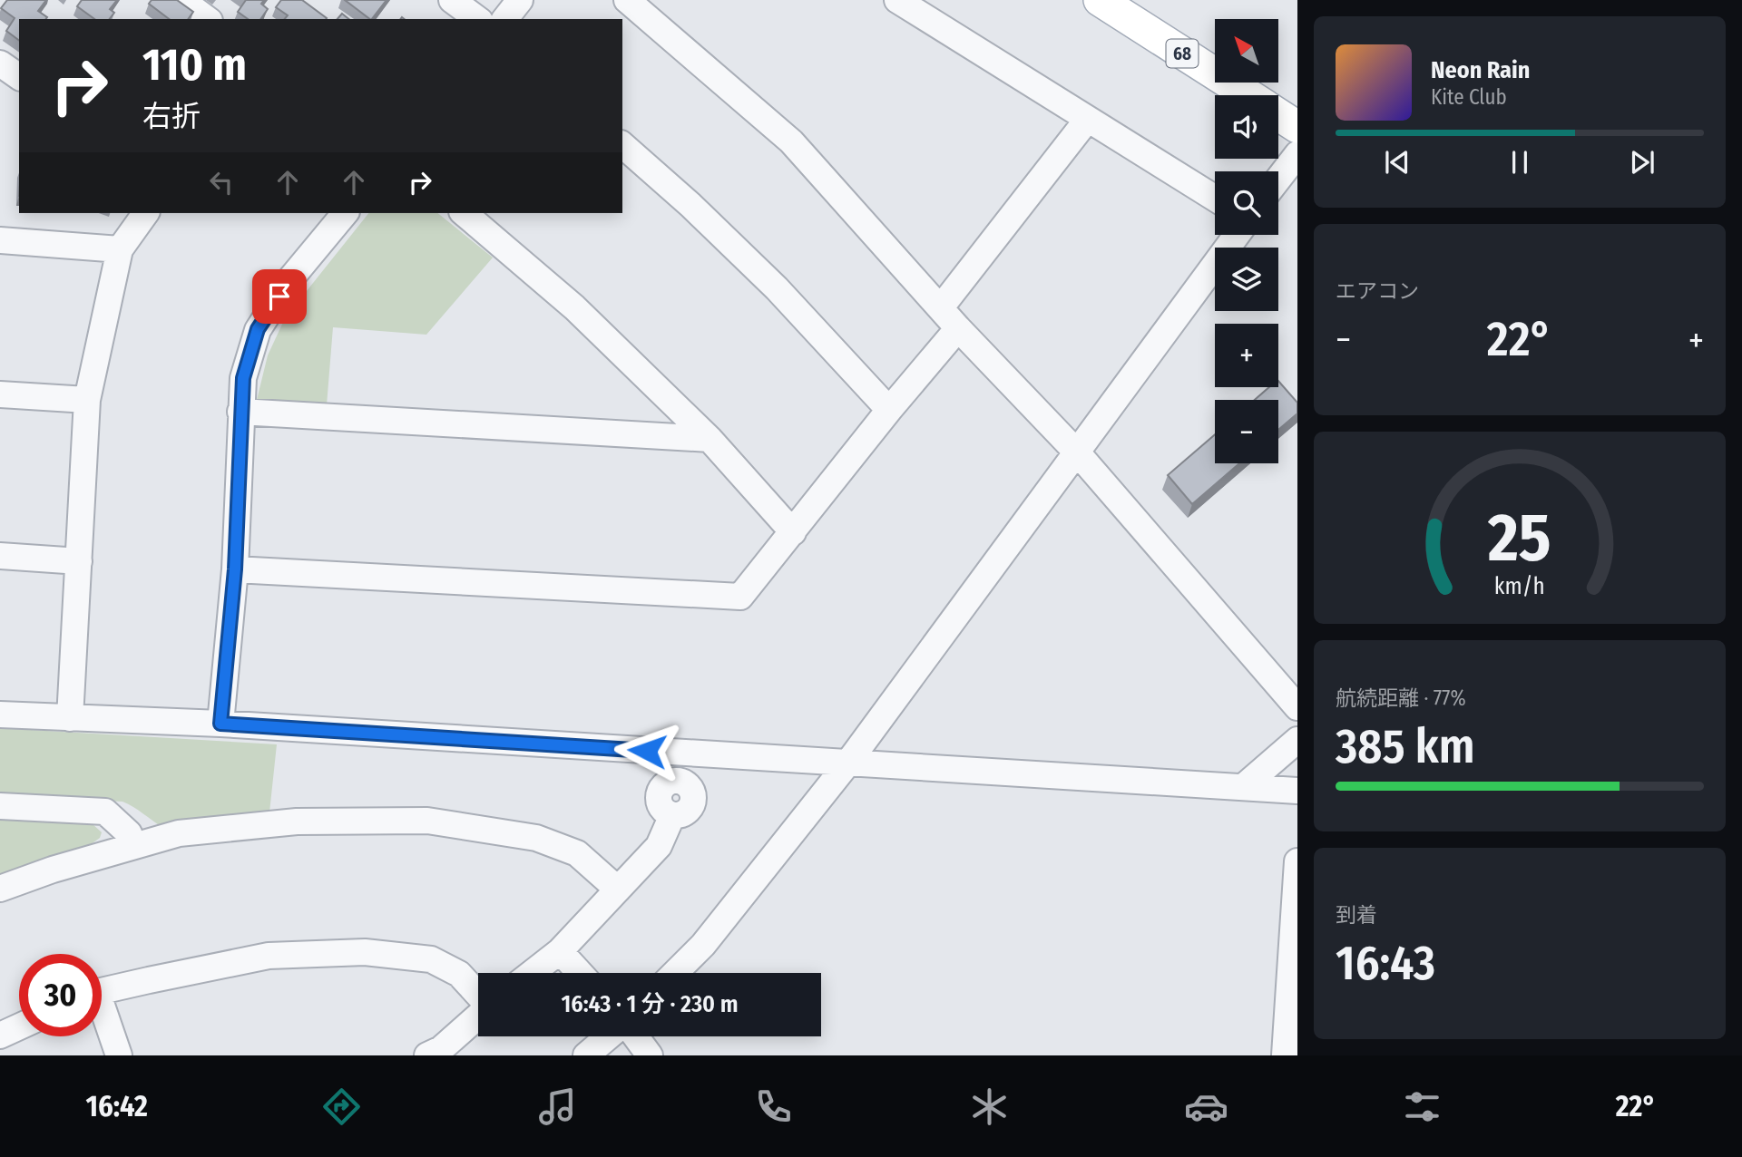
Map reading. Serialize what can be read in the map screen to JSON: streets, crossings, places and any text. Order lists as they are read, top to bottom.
{
  "streets": {
    "main road": ["68"]
  },
  "north": "top left",
  "page": {
    "map_buttons": ["+", "−"],
    "turn": ["110 m", "右折"],
    "song": ["Neon Rain", "Kite Club"],
    "tile": [
      "エアコン",
      ["航続距離 · 77%", "385 km"],
      ["到着", "16:43"]
    ],
    "heat": ["−", "22°", "+"],
    "limit": "30",
    "trip": "16:43 · 1 分 · 230 m",
    "tabs": ["16:42", "22°"],
    "gauge": ["25", "km/h"]
  }
}
